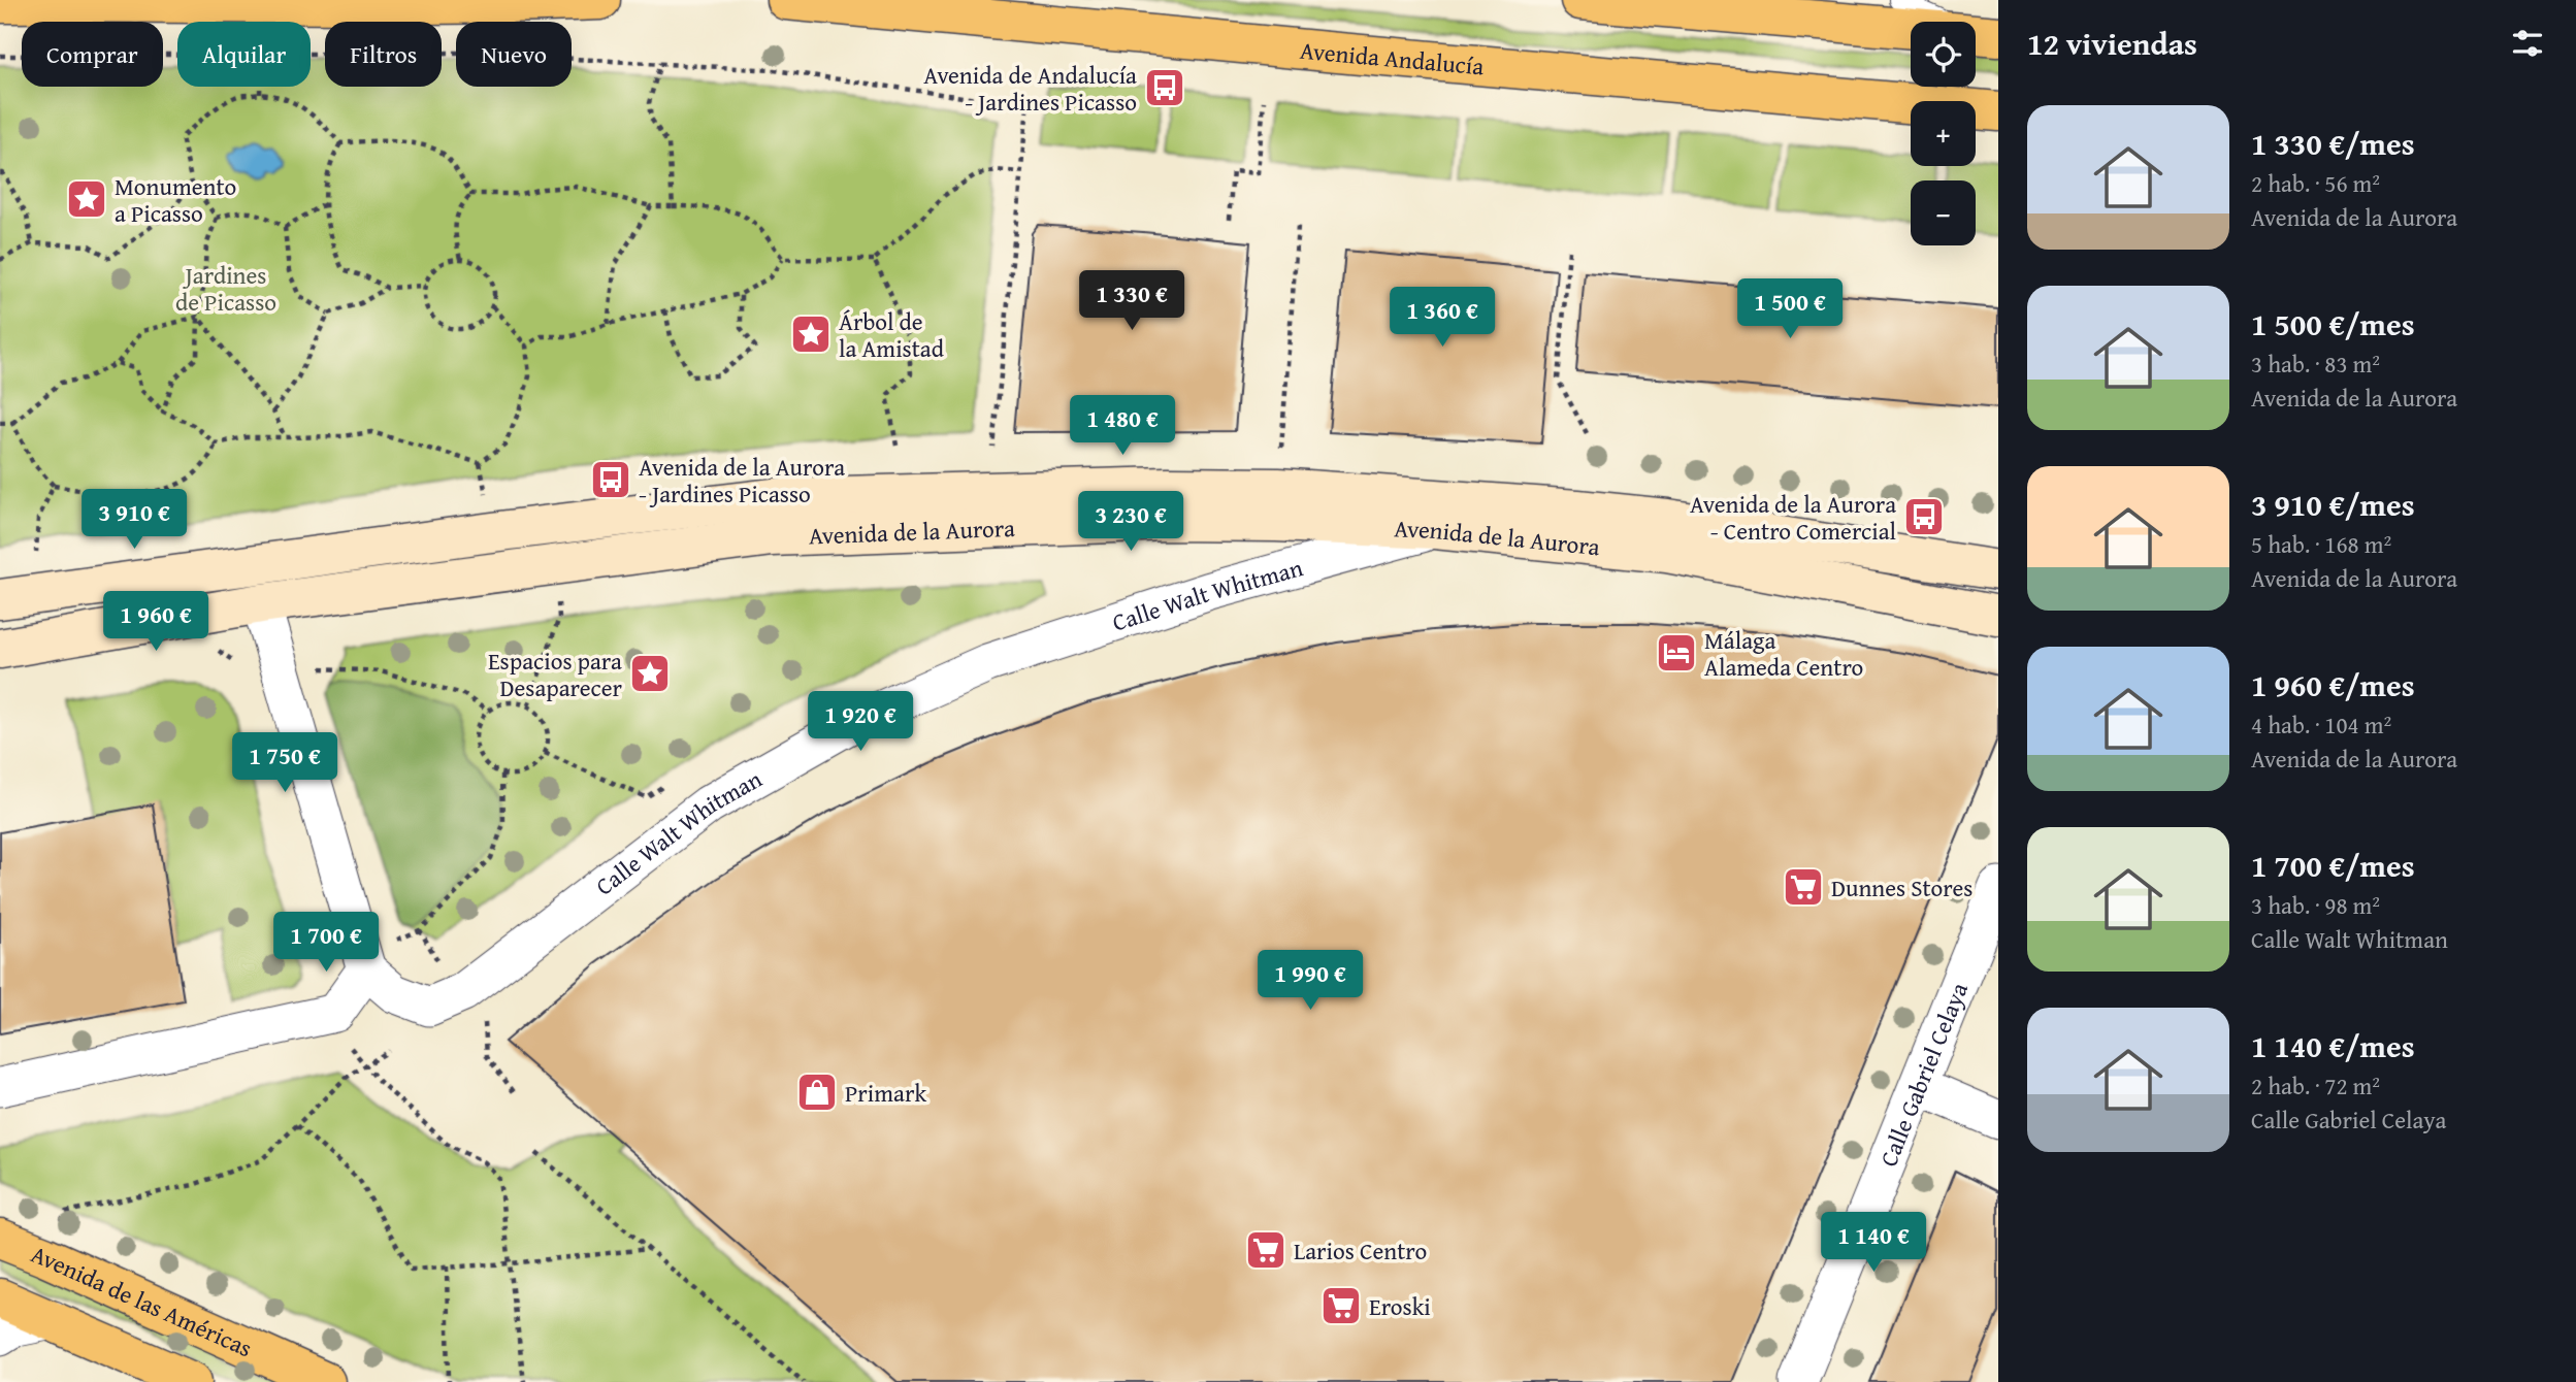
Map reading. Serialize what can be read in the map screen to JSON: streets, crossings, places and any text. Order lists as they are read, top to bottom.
{
  "streets": {
    "main road": ["Avenida Andalucía", "Avenida de la Aurora", "Avenida de las Américas"],
    "street": ["Calle Walt Whitman", "Calle Gabriel Celaya"]
  },
  "crossings": [
    ["Avenida de la Aurora", "Calle Walt Whitman"]
  ],
  "parks": ["Jardines de Picasso"],
  "places": {
    "bus stop": ["Avenida de Andalucía - Jardines Picasso", "Avenida de la Aurora - Jardines Picasso", "Avenida de la Aurora - Centro Comercial"],
    "place": ["Monumento a Picasso", "Árbol de la Amistad", "Espacios para Desaparecer"],
    "hotel": ["Málaga Alameda Centro"],
    "supermarket": ["Dunnes Stores", "Larios Centro", "Eroski"],
    "shop": ["Primark"]
  },
  "page": {
    "heading": "12 viviendas",
    "map_buttons": ["+", "−"],
    "chip": [
      "Comprar",
      "Alquilar",
      "Filtros",
      "Nuevo"
    ],
    "list": [
      {
        "name": "1 330 €/mes",
        "note": "2 hab. · 56 m² · Avenida de la Aurora"
      },
      {
        "name": "1 500 €/mes",
        "note": "3 hab. · 83 m² · Avenida de la Aurora"
      },
      {
        "name": "3 910 €/mes",
        "note": "5 hab. · 168 m² · Avenida de la Aurora"
      },
      {
        "name": "1 960 €/mes",
        "note": "4 hab. · 104 m² · Avenida de la Aurora"
      },
      {
        "name": "1 700 €/mes",
        "note": "3 hab. · 98 m² · Calle Walt Whitman"
      },
      {
        "name": "1 140 €/mes",
        "note": "2 hab. · 72 m² · Calle Gabriel Celaya"
      }
    ],
    "price": [
      "1 330 €",
      "1 500 €",
      "1 360 €",
      "1 480 €",
      "3 910 €",
      "3 230 €",
      "1 960 €",
      "1 920 €",
      "1 750 €",
      "1 700 €",
      "1 990 €",
      "1 140 €"
    ]
  }
}
